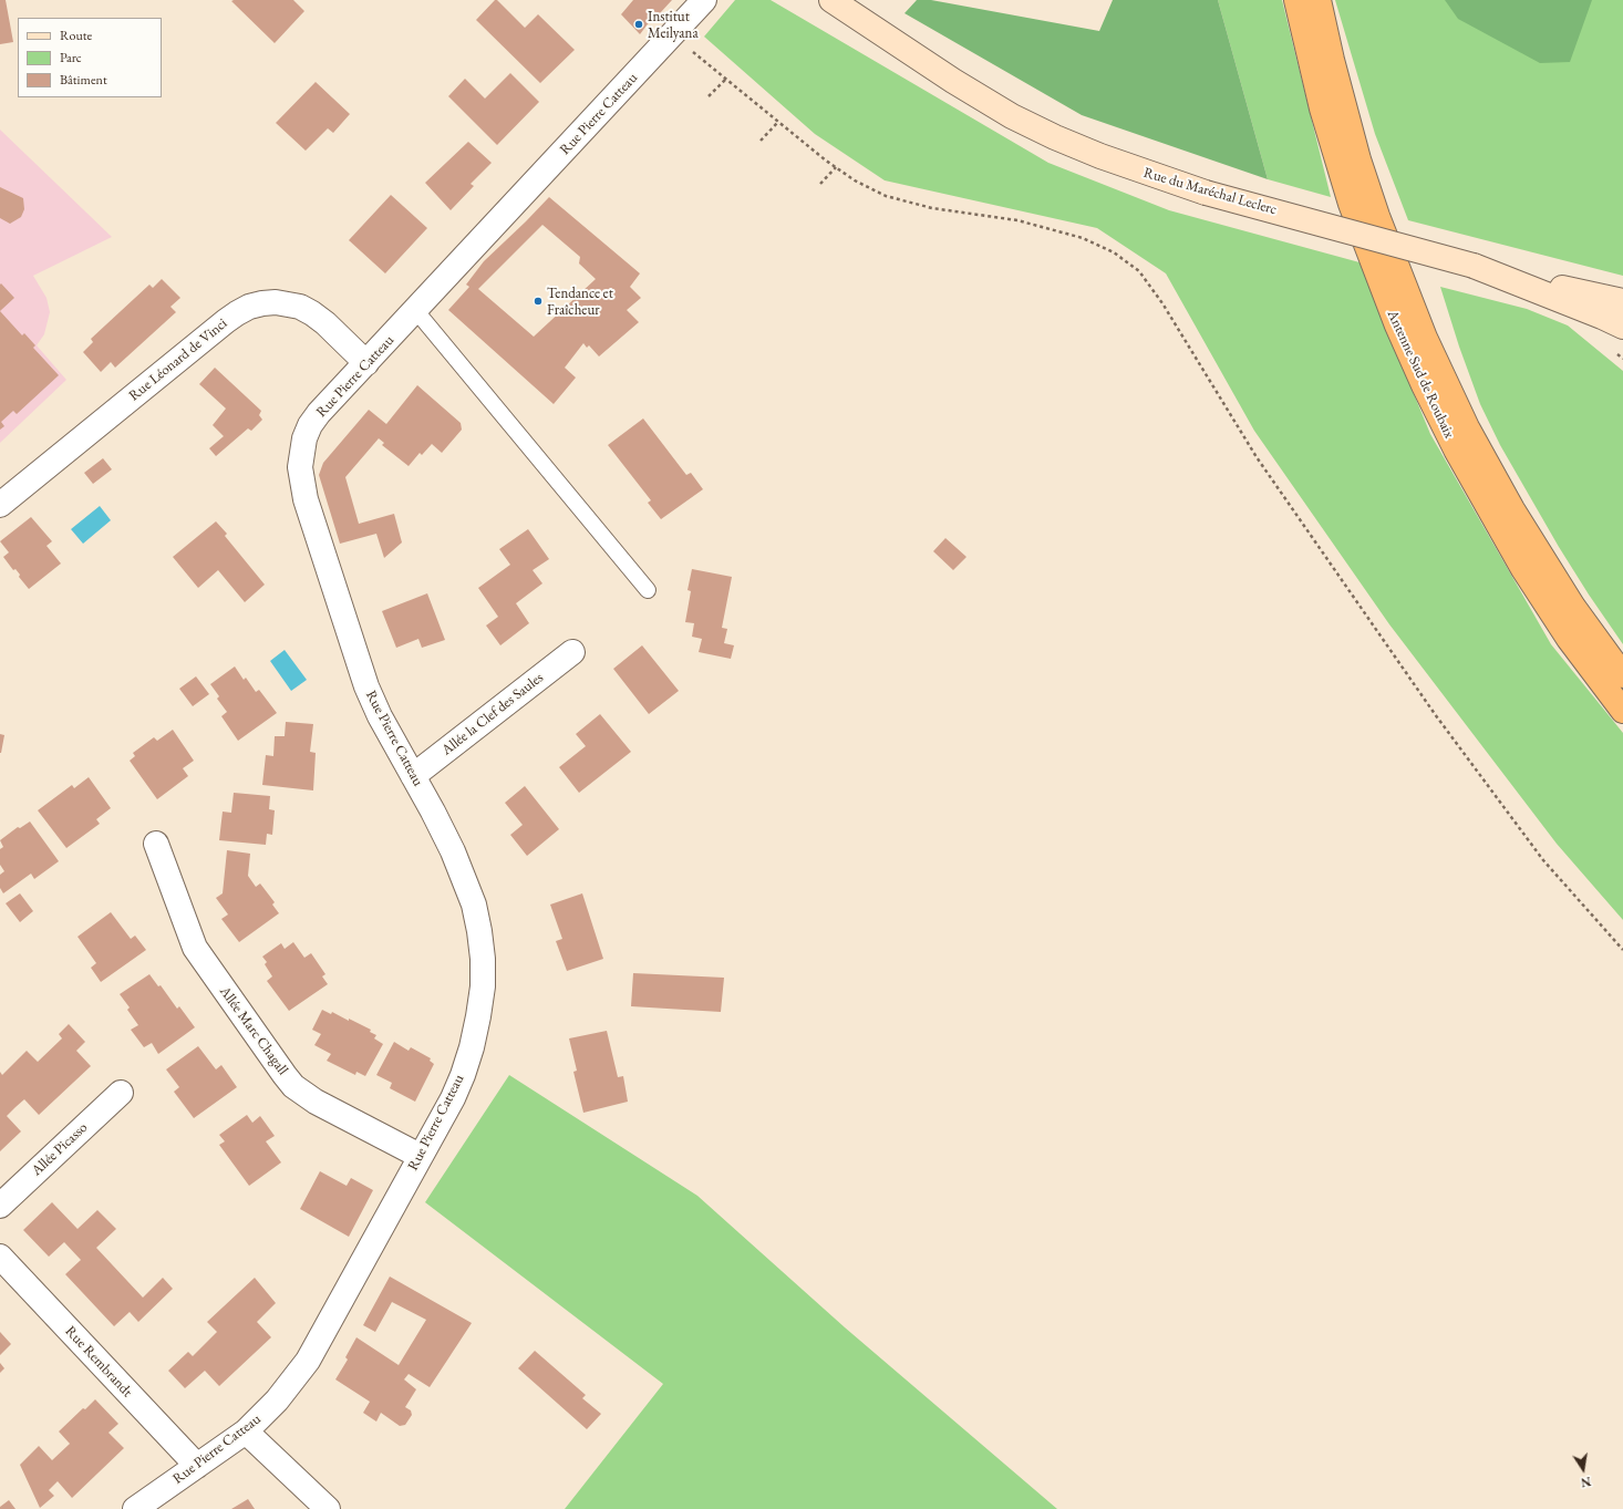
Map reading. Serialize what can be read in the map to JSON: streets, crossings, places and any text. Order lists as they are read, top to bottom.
{
  "streets": {
    "highway": ["Antenne Sud de Roubaix"],
    "street": [
      "Rue Pierre Catteau",
      "Rue du Maréchal Leclerc",
      "Rue Léonard de Vinci",
      "Allée la Clef des Saules",
      "Allée Marc Chagall",
      "Allée Picasso",
      "Rue Rembrandt"
    ]
  },
  "crossings": [
    ["Rue Pierre Catteau", "Rue Léonard de Vinci"],
    ["Rue Pierre Catteau", "Allée la Clef des Saules"],
    ["Rue Pierre Catteau", "Allée Marc Chagall"],
    ["Rue Pierre Catteau", "Rue Rembrandt"]
  ],
  "places": ["Institut Meilyana", "Tendance et Fraîcheur"],
  "legend": ["Route", "Parc", "Bâtiment"],
  "north": "bottom"
}
